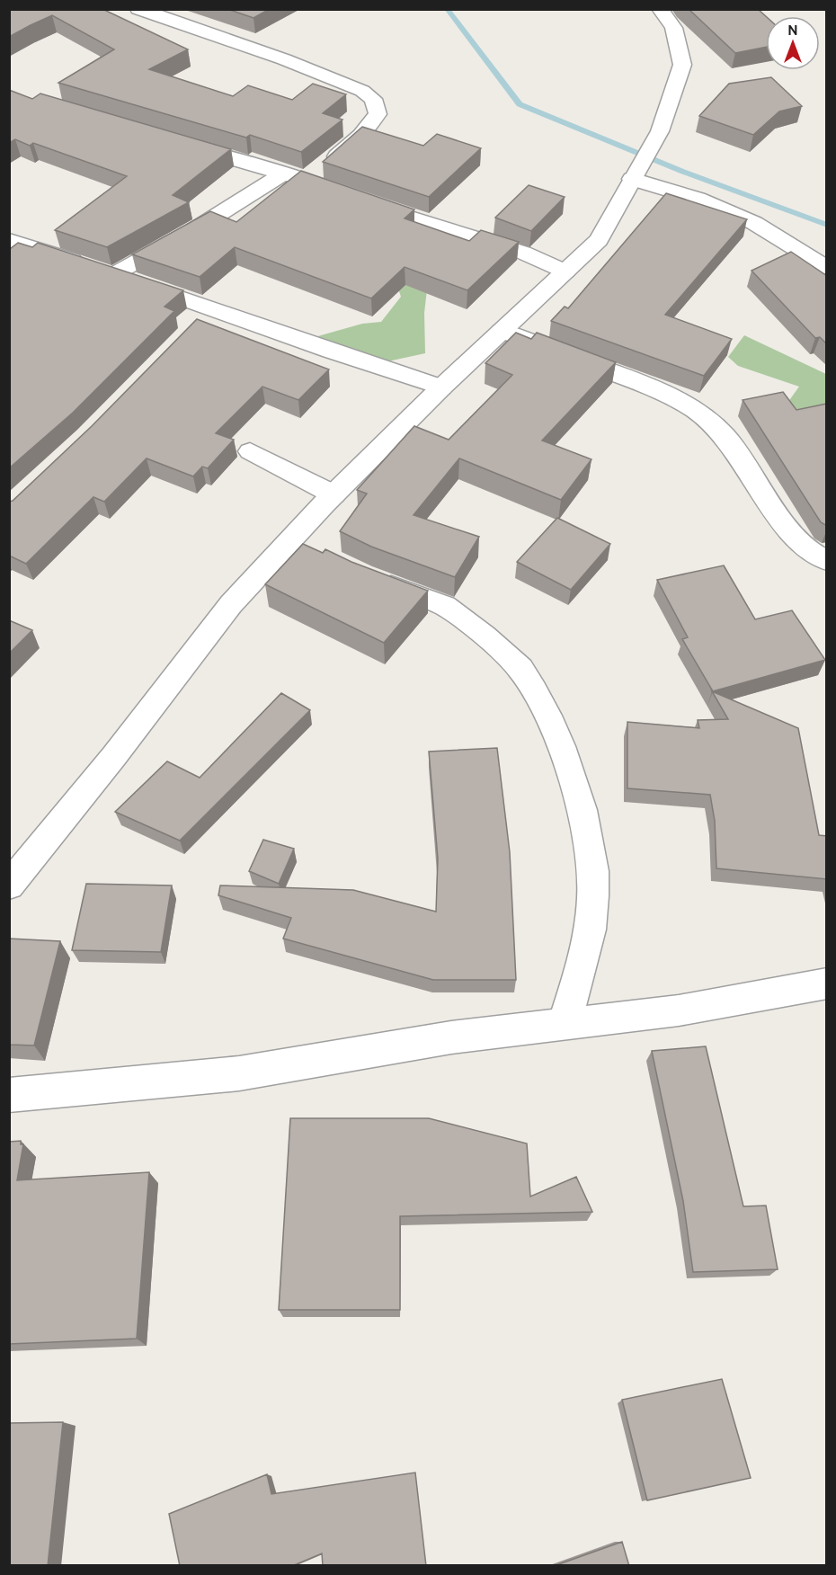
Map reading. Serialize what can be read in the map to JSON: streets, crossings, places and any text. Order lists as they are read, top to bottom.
{
  "north": "top"
}
